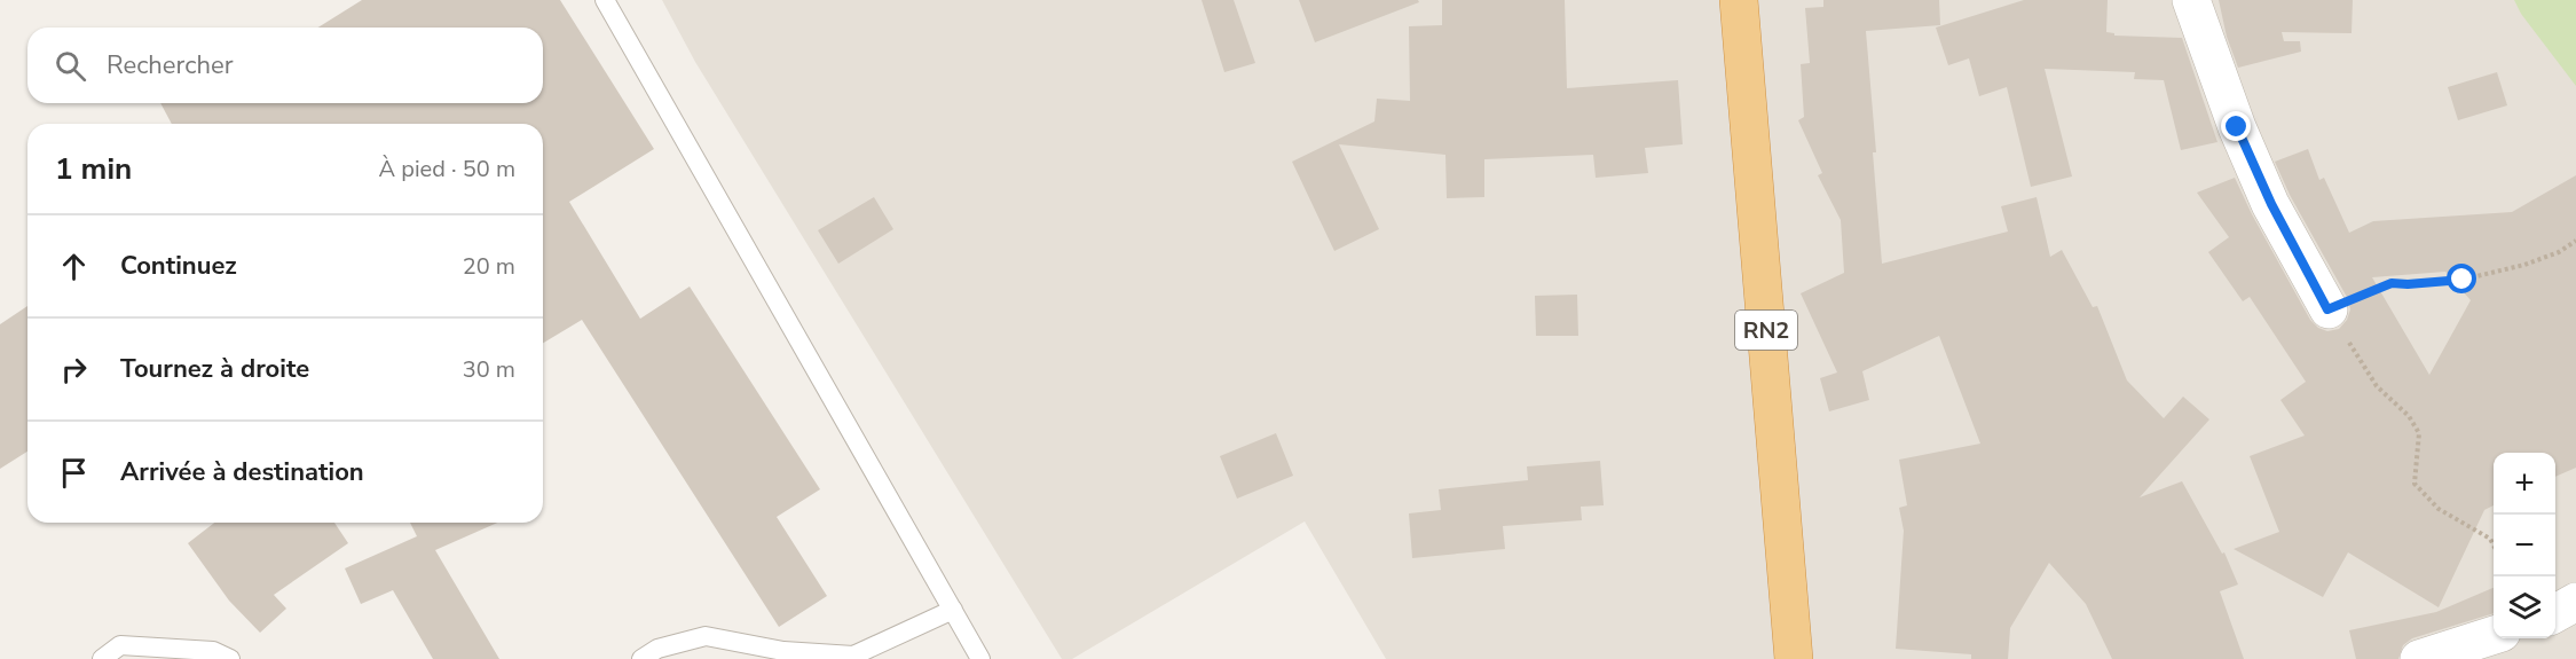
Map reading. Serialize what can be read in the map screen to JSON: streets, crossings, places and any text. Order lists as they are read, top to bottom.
{
  "streets": {
    "highway": ["RN2"]
  },
  "page": {
    "search": "Rechercher",
    "heading": ["1 min", "À pied · 50 m"],
    "list": [
      ["Continuez", "20 m"],
      ["Tournez à droite", "30 m"],
      "Arrivée à destination"
    ],
    "map_buttons": ["+", "−"]
  }
}
